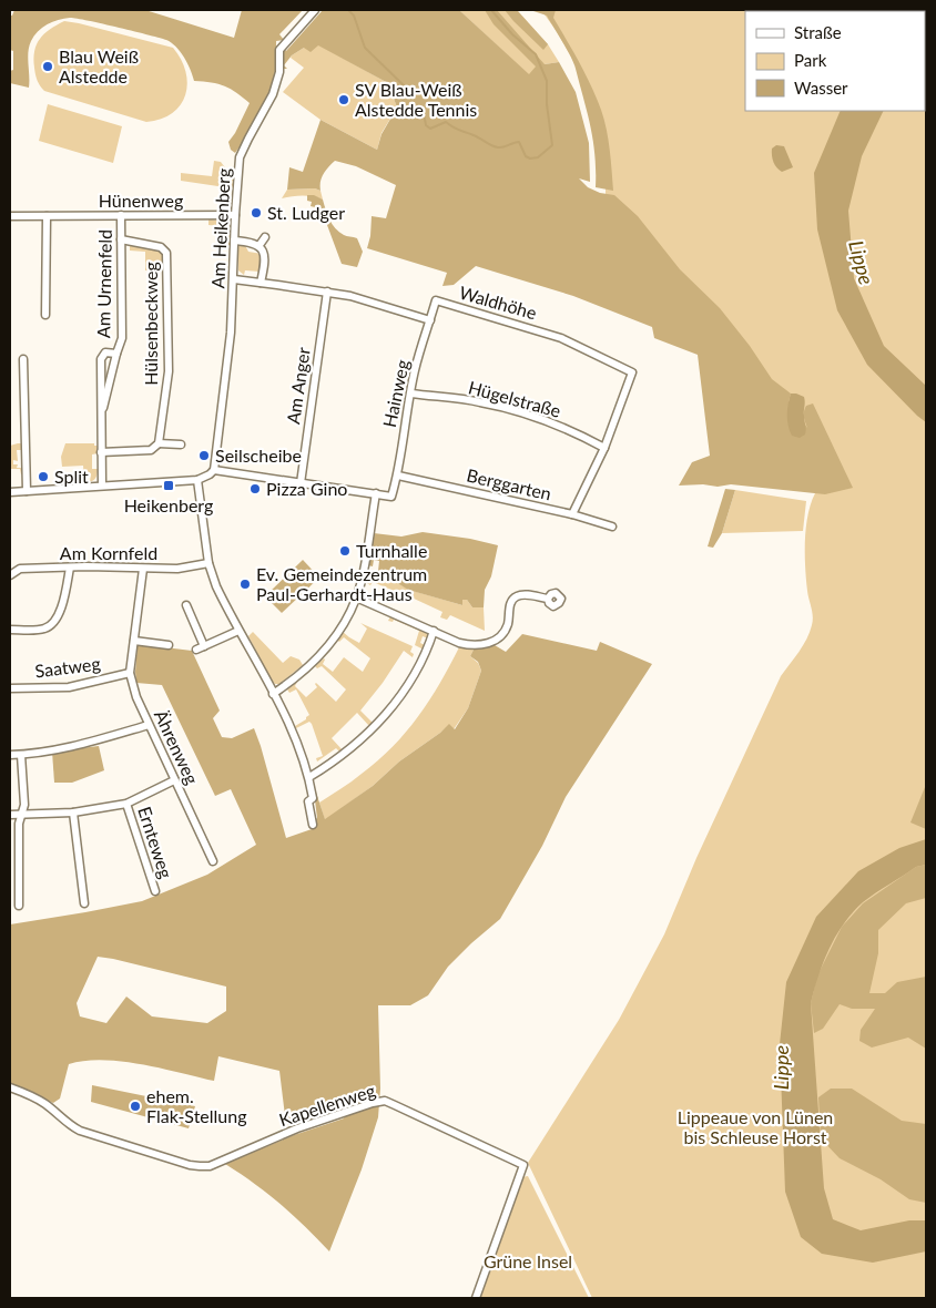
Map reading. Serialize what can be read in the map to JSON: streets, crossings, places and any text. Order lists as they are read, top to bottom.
{
  "streets": {
    "street": [
      "Hünenweg",
      "Am Heikenberg",
      "Am Urnenfeld",
      "Waldhöhe",
      "Hülsenbeckweg",
      "Am Anger",
      "Hainweg",
      "Hügelstraße",
      "Berggarten",
      "Am Kornfeld",
      "Saatweg",
      "Ährenweg",
      "Ernteweg",
      "Kapellenweg"
    ]
  },
  "crossings": [
    ["Hünenweg", "Am Heikenberg"],
    ["Hünenweg", "Am Urnenfeld"],
    ["Am Urnenfeld", "Hülsenbeckweg"],
    ["Waldhöhe", "Hainweg"],
    ["Waldhöhe", "Hügelstraße"],
    ["Hainweg", "Hügelstraße"],
    ["Hainweg", "Berggarten"],
    ["Am Kornfeld", "Ährenweg"],
    ["Saatweg", "Ährenweg"],
    ["Ährenweg", "Ernteweg"]
  ],
  "water": ["Lippe"],
  "parks": ["Lippeaue von Lünen bis Schleuse Horst", "Grüne Insel"],
  "places": {
    "other": [
      "Blau Weiß Alstedde",
      "SV Blau-Weiß Alstedde Tennis",
      "St. Ludger",
      "Seilscheibe",
      "Split",
      "Pizza Gino",
      "Turnhalle",
      "Ev. Gemeindezentrum Paul-Gerhardt-Haus",
      "ehem. Flak-Stellung"
    ],
    "transit": ["Heikenberg"]
  },
  "legend": ["Straße", "Park", "Wasser"]
}
